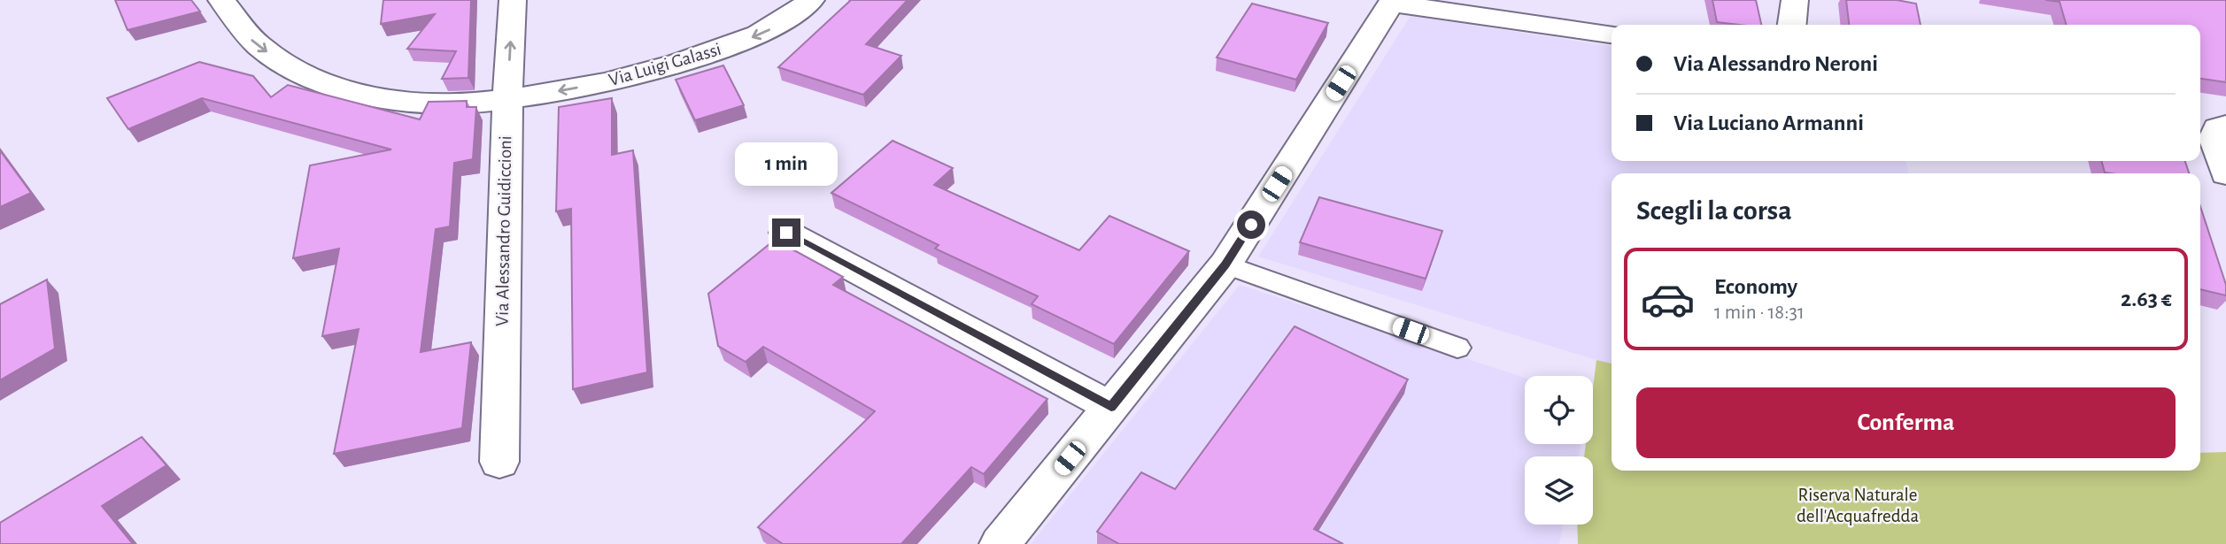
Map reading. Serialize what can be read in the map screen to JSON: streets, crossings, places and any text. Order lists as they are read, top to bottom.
{
  "streets": {
    "street": ["Via Luigi Galassi", "Via Alessandro Guidiccioni"]
  },
  "crossings": [
    ["Via Luigi Galassi", "Via Alessandro Guidiccioni"]
  ],
  "parks": ["Riserva Naturale dell'Acquafredda"],
  "page": {
    "banner": ["Via Alessandro Neroni", "Via Luciano Armanni"],
    "bubble": "1 min",
    "heading": "Scegli la corsa",
    "list": [
      {
        "name": "Economy",
        "note": "1 min · 18:31",
        "value": "2.63 €"
      }
    ],
    "buttons": "Conferma"
  }
}
